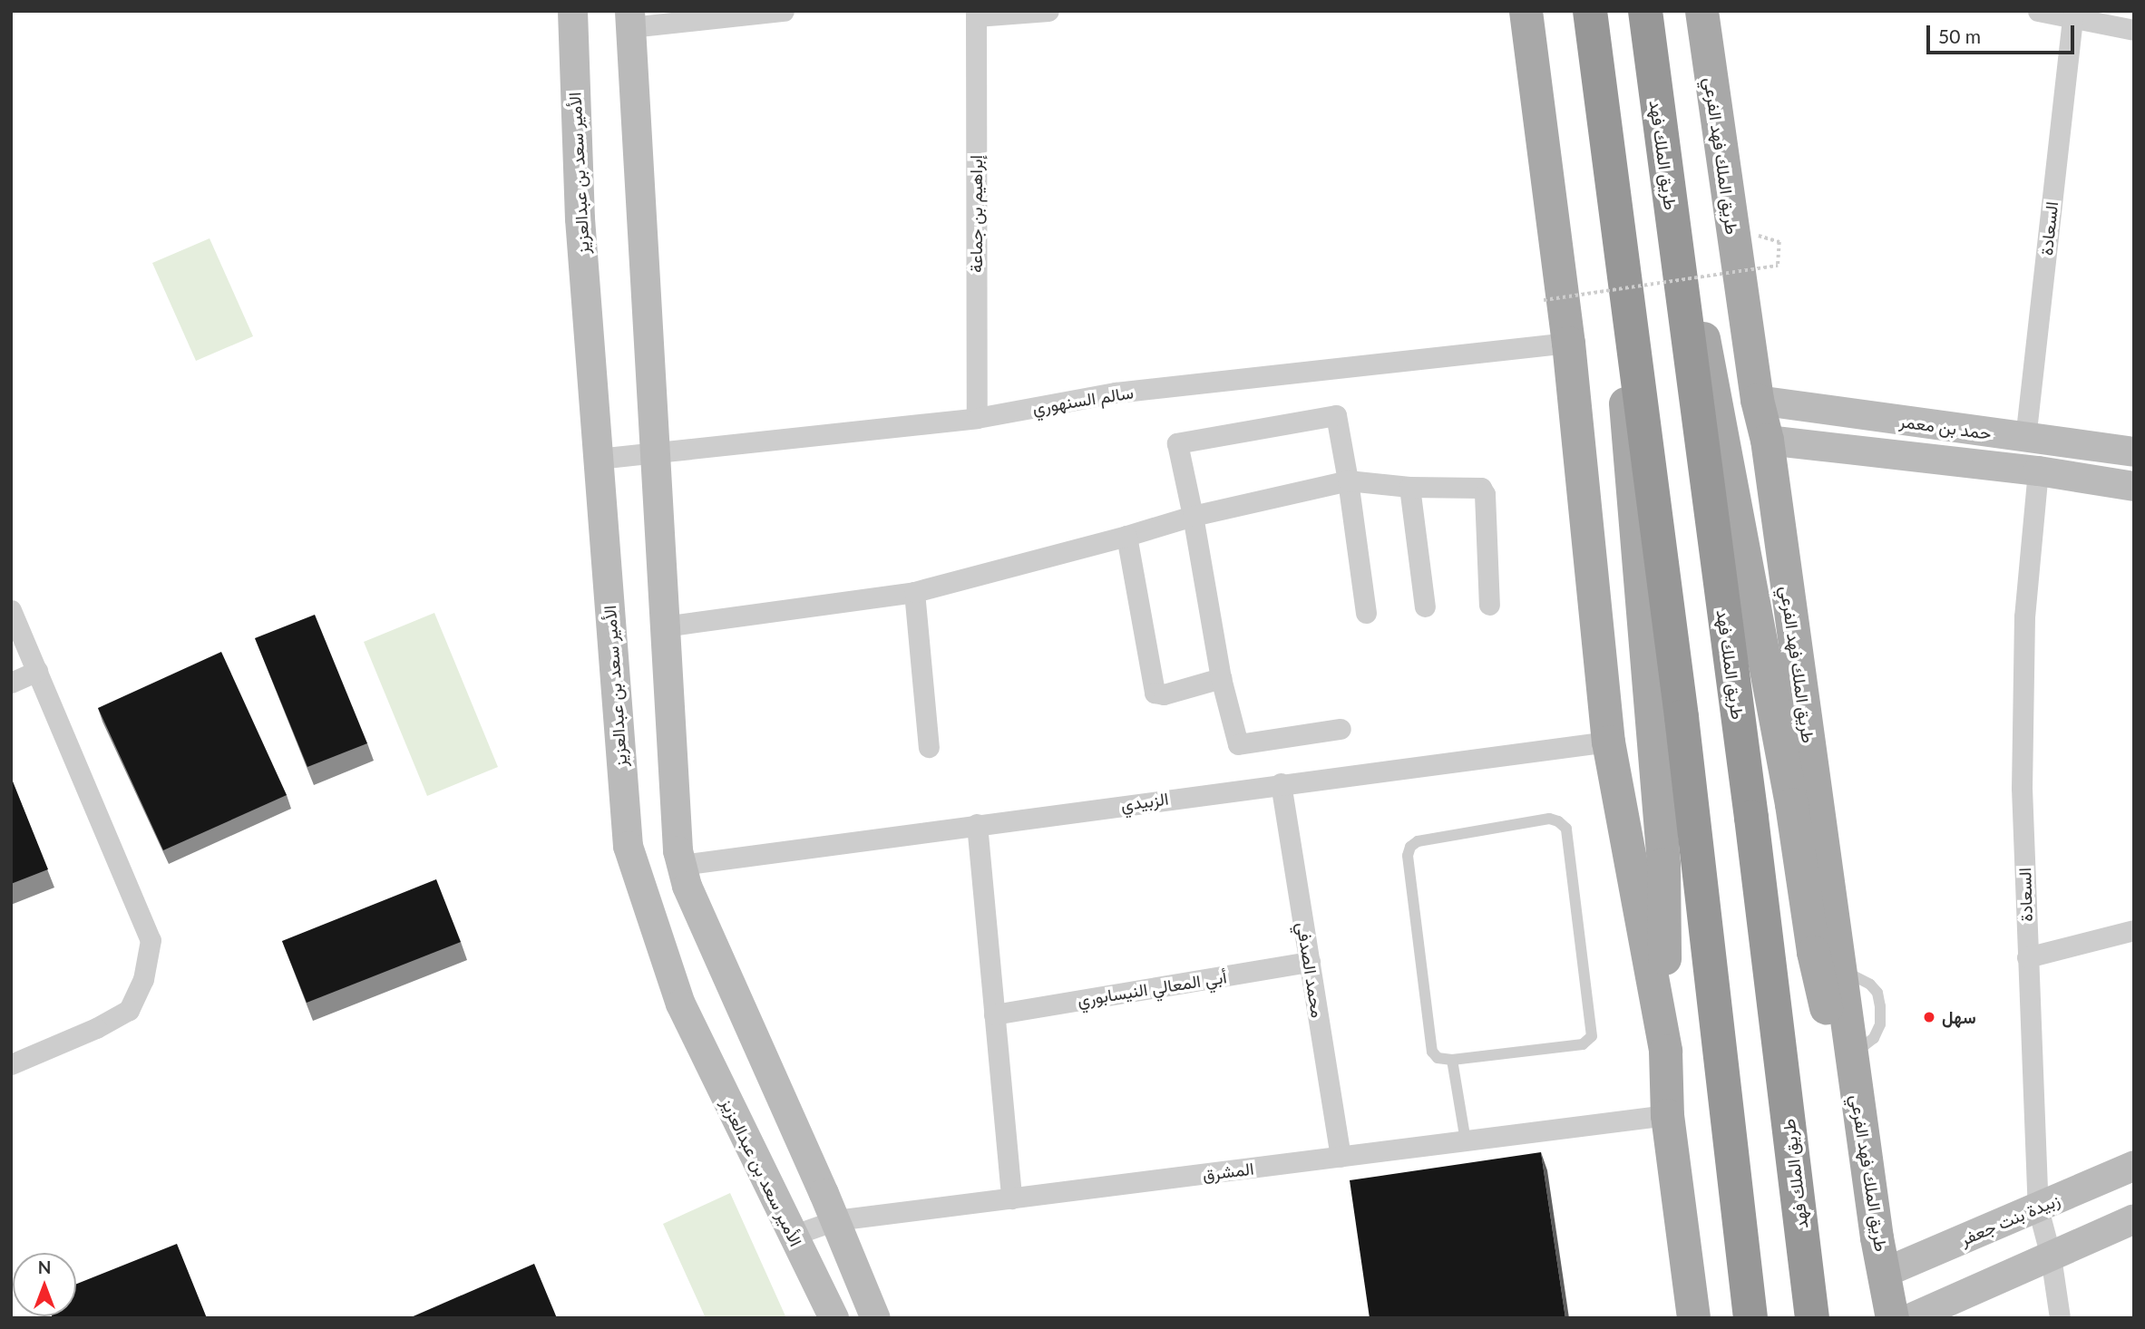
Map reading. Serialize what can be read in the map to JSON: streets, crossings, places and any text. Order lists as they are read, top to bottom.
{
  "streets": {
    "highway": ["طريق الملك فهد"],
    "main road": ["طريق الملك فهد الفرعي"],
    "street": [
      "الأمير سعد بن عبدالعزيز",
      "إبراهيم بن جماعة",
      "السعادة",
      "سالم السنهوري",
      "حمد بن معمر",
      "الزبيدي",
      "محمد الصدفي",
      "أبي المعالي النيسابوري",
      "المشرق",
      "زبيدة بنت جعفر"
    ]
  },
  "crossings": [
    ["طريق الملك فهد الفرعي", "حمد بن معمر"],
    ["طريق الملك فهد الفرعي", "زبيدة بنت جعفر"],
    ["الأمير سعد بن عبدالعزيز", "سالم السنهوري"],
    ["الأمير سعد بن عبدالعزيز", "المشرق"],
    ["إبراهيم بن جماعة", "سالم السنهوري"],
    ["السعادة", "حمد بن معمر"],
    ["السعادة", "زبيدة بنت جعفر"],
    ["الزبيدي", "محمد الصدفي"],
    ["محمد الصدفي", "أبي المعالي النيسابوري"],
    ["محمد الصدفي", "المشرق"]
  ],
  "places": ["سهل"],
  "scale_bar": "50 m",
  "north": "top"
}
